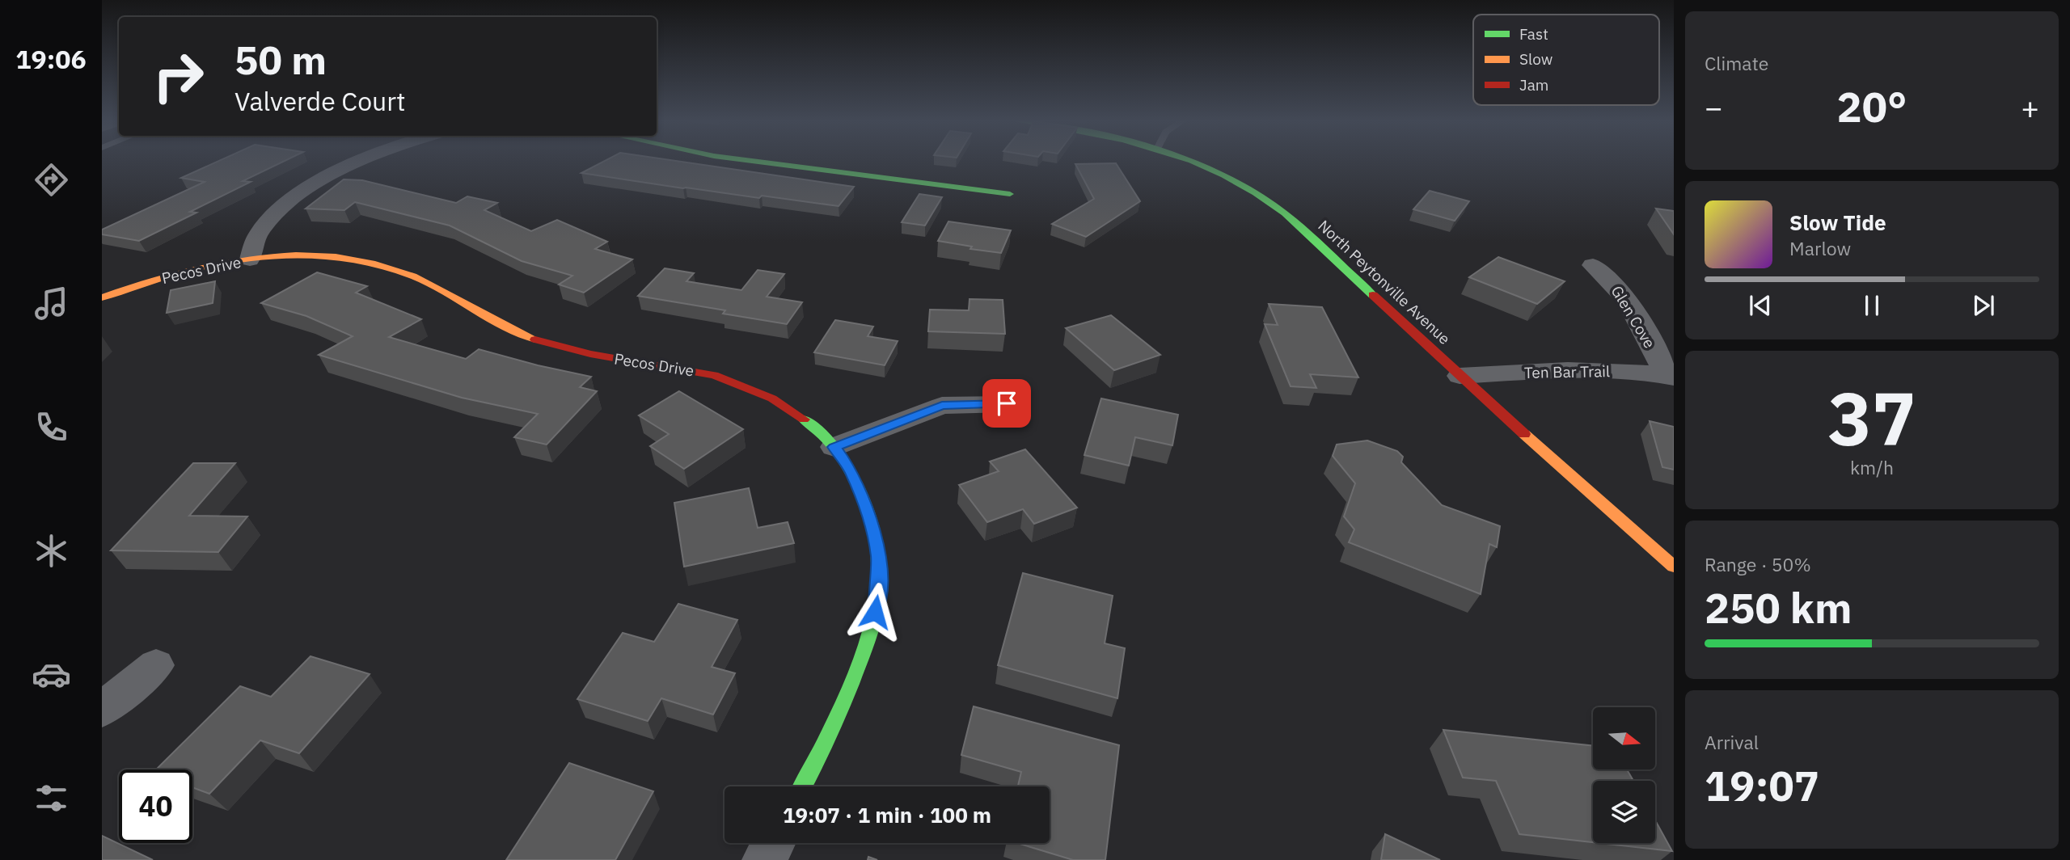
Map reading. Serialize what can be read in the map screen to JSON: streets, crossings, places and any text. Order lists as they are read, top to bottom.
{
  "streets": {
    "street": [
      "Pecos Drive",
      "North Peytonville Avenue",
      "Glen Cove",
      "Ten Bar Trail"
    ]
  },
  "crossings": [
    ["North Peytonville Avenue", "Ten Bar Trail"],
    ["Glen Cove", "Ten Bar Trail"]
  ],
  "legend": ["Fast", "Slow", "Jam"],
  "north": "right",
  "page": {
    "tabs": "19:06",
    "tile": [
      "Climate",
      ["37", "km/h"],
      ["Range · 50%", "250 km"],
      ["Arrival", "19:07"]
    ],
    "turn": ["50 m", "Valverde Court"],
    "heat": ["−", "20°", "+"],
    "song": ["Slow Tide", "Marlow"],
    "limit": "40",
    "trip": "19:07 · 1 min · 100 m"
  }
}
